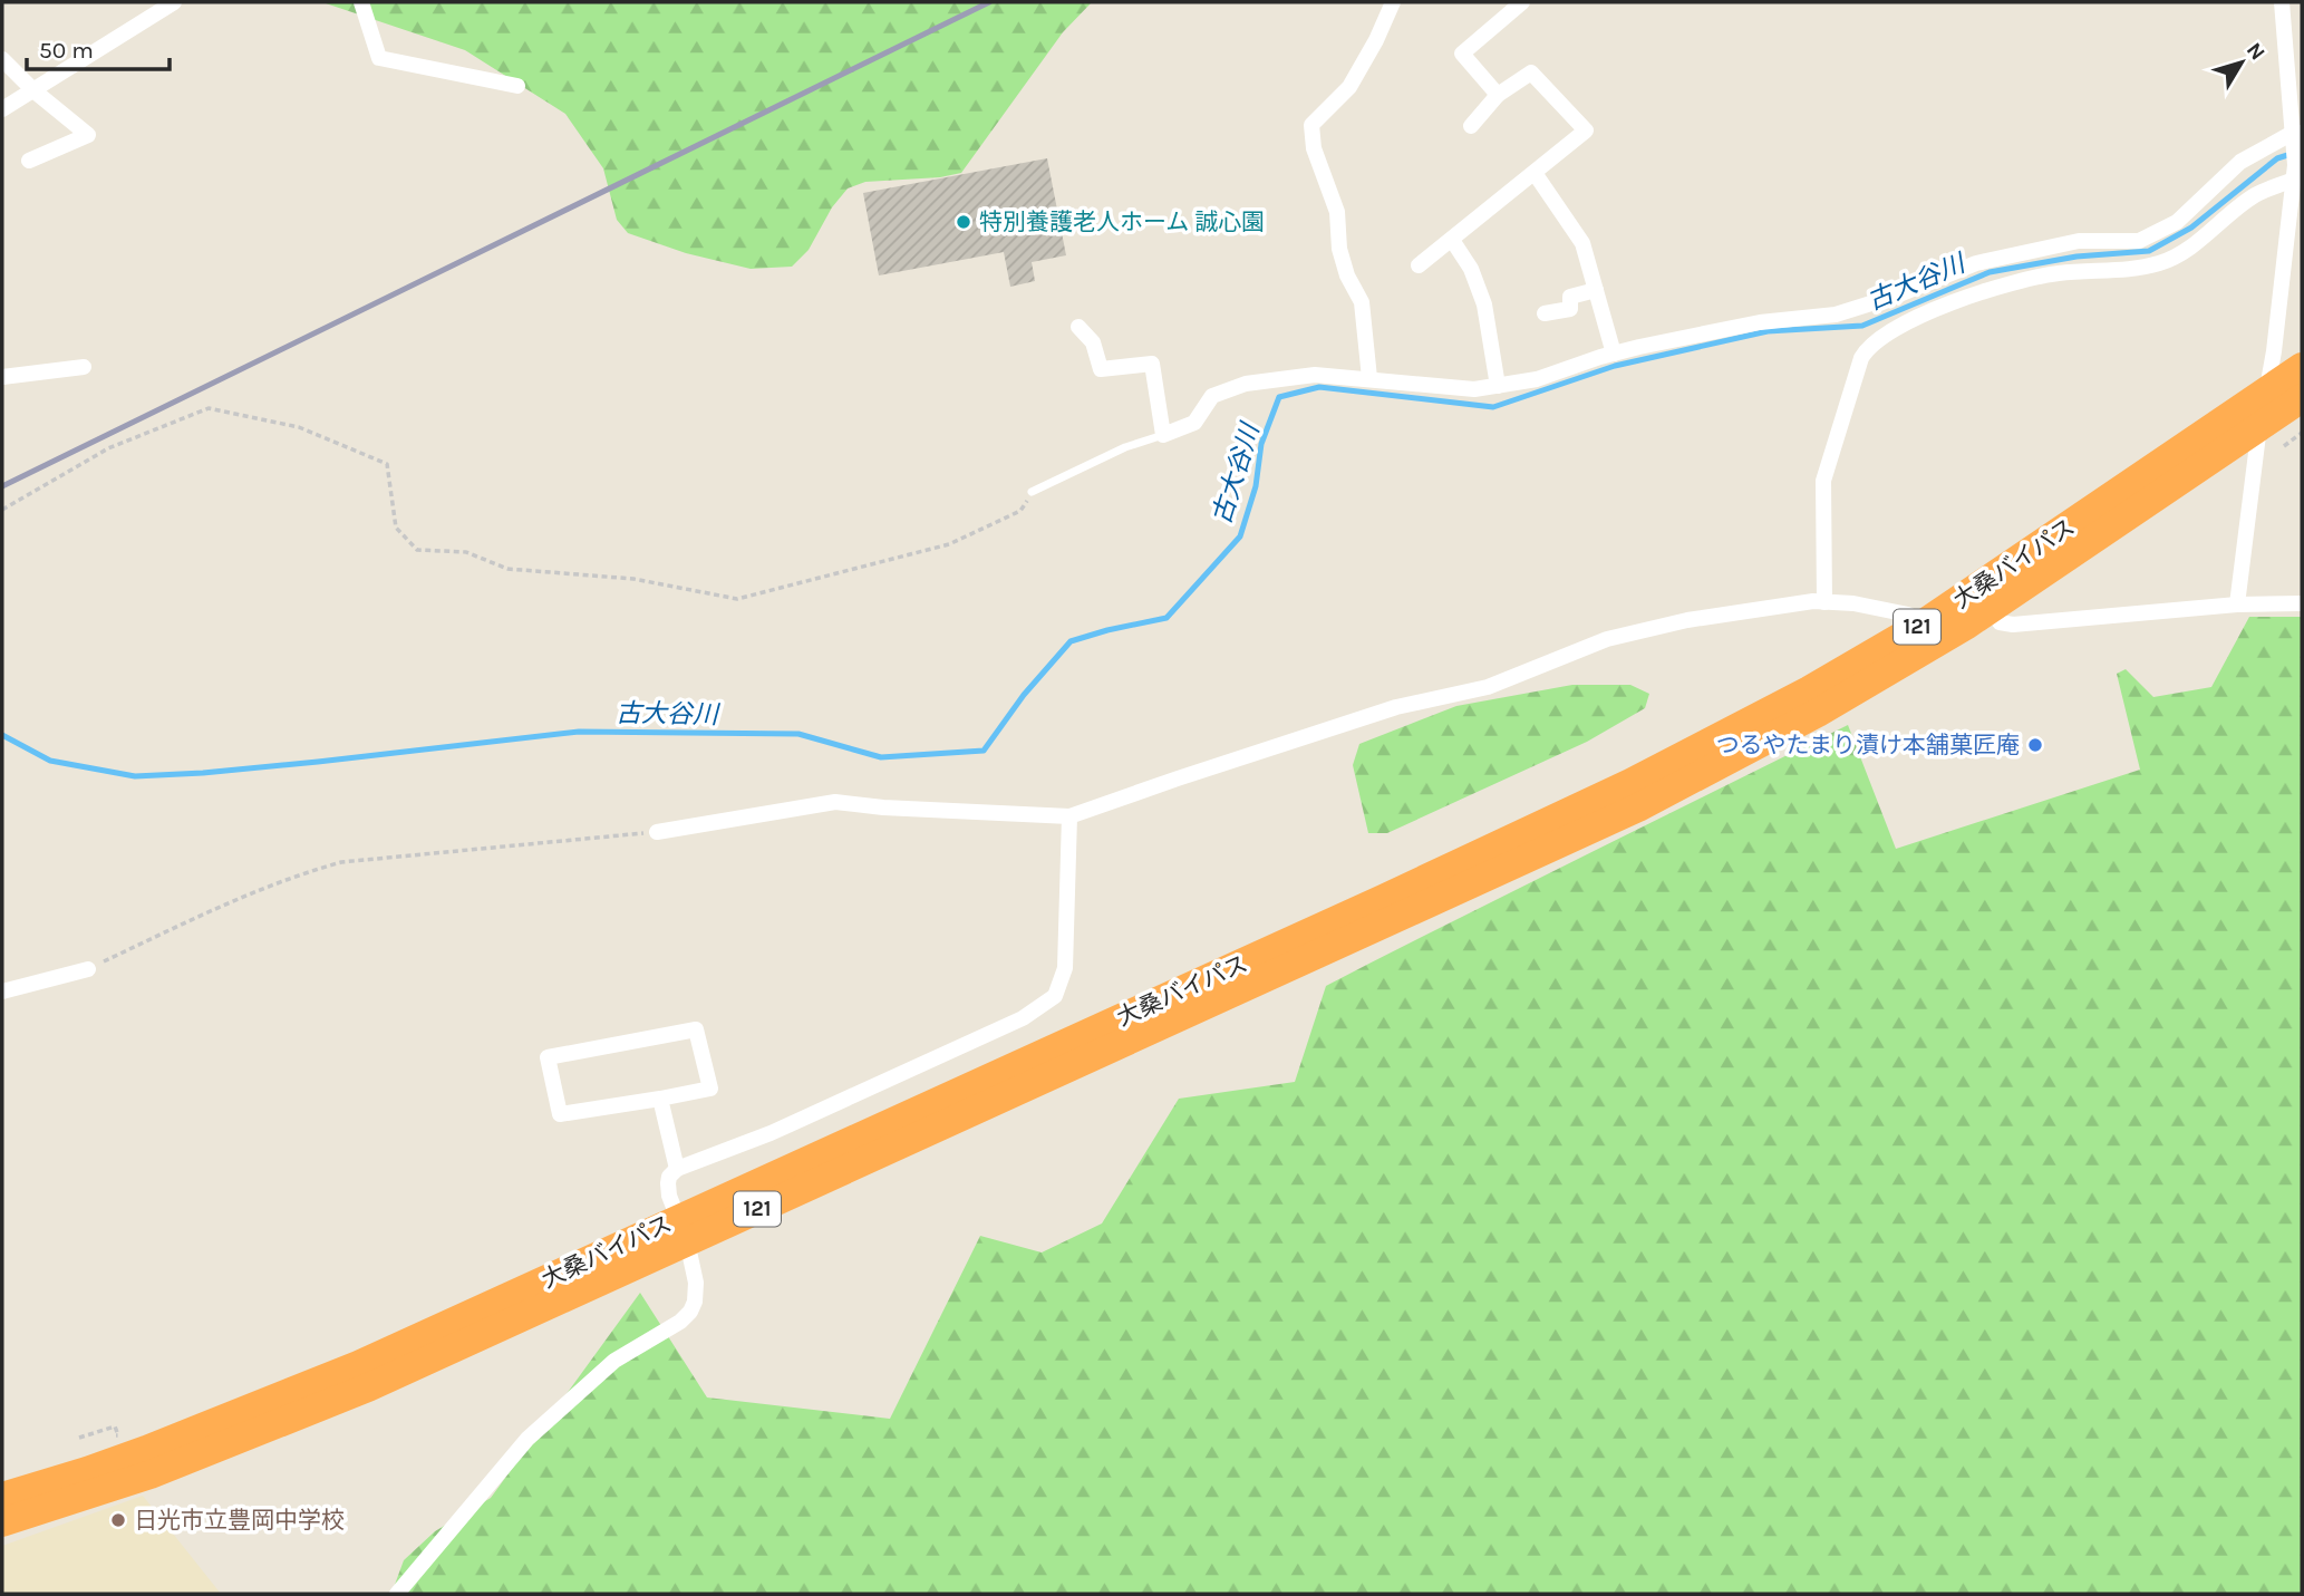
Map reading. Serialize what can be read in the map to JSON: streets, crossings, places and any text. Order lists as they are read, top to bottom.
{
  "streets": {
    "highway": ["大桑バイパス", "121"]
  },
  "water": ["古大谷川"],
  "places": ["特別養護老人ホーム 誠心園", "つるやたまり漬け本舗菓匠庵", "日光市立豊岡中学校"],
  "scale_bar": "50 m",
  "north": "top right"
}
